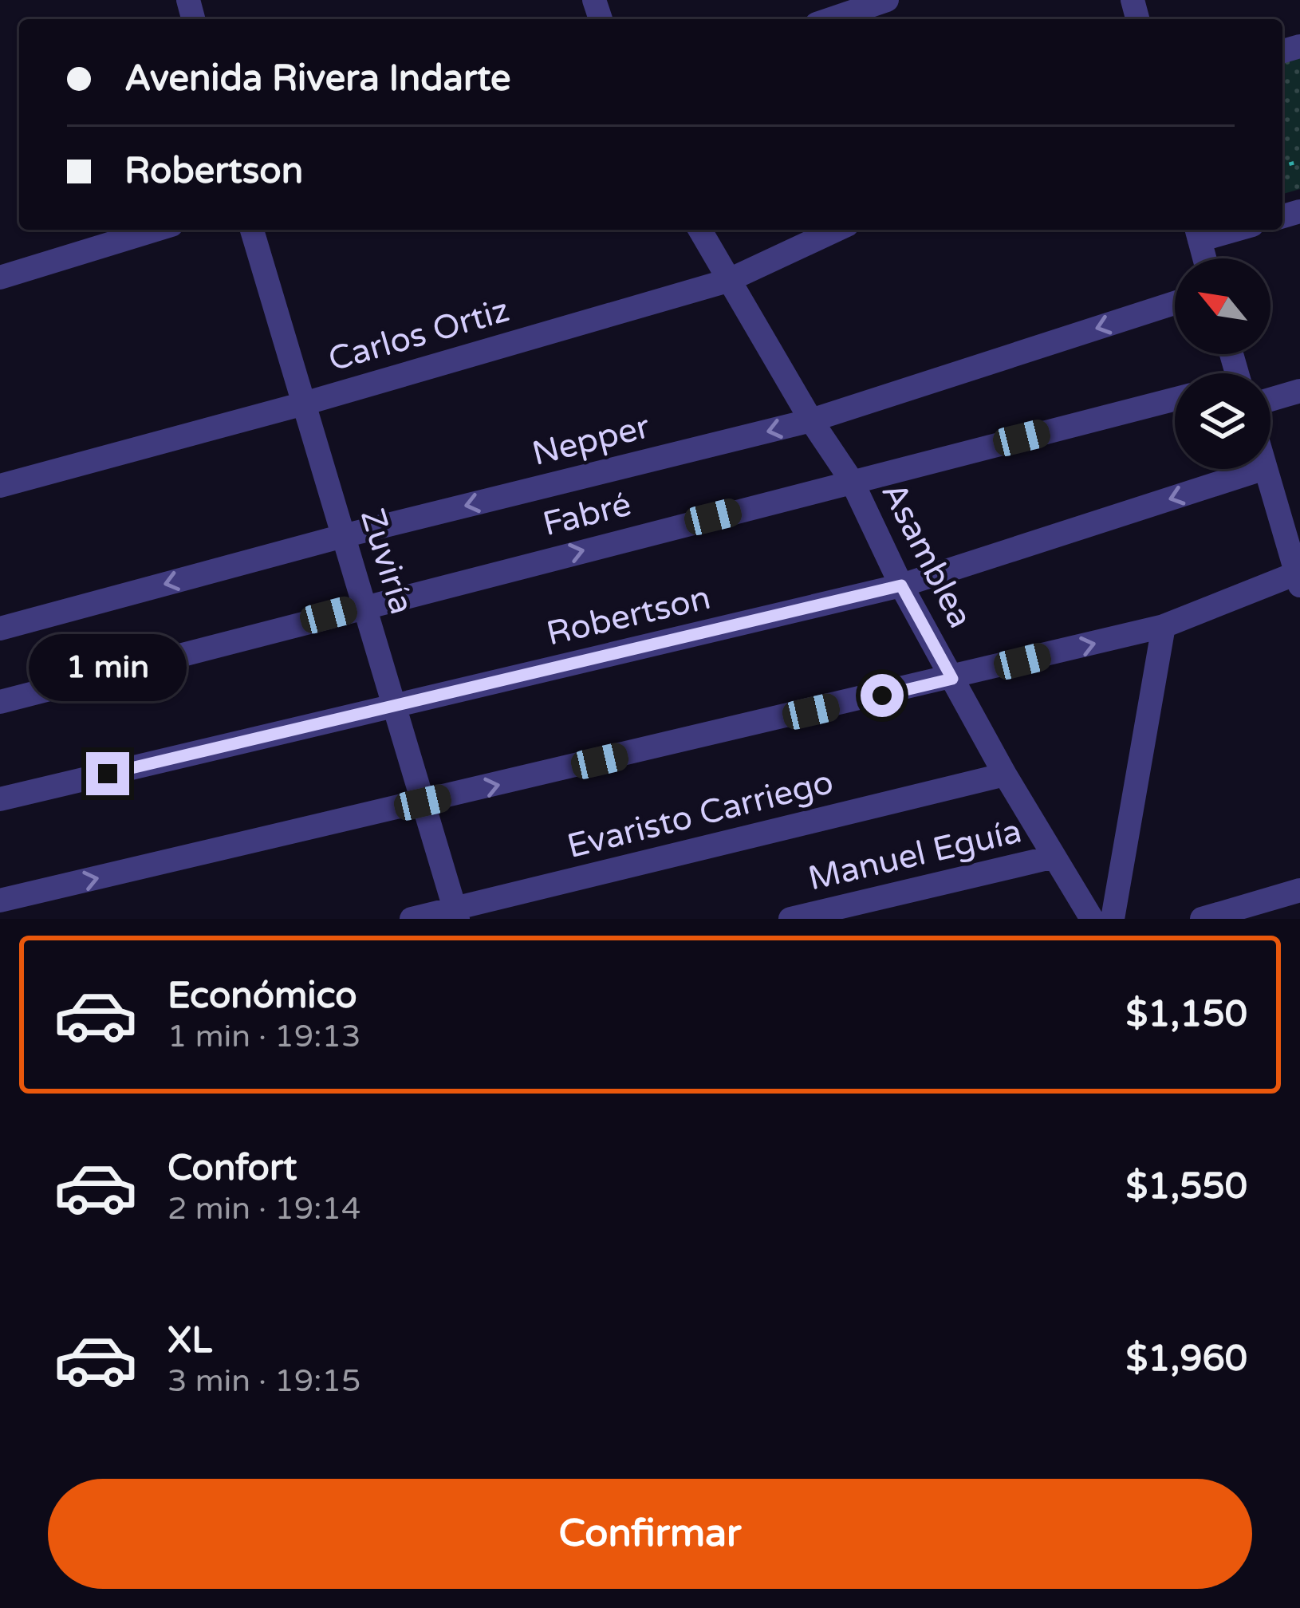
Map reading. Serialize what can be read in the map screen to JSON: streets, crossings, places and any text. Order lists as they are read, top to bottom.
{
  "streets": {
    "street": [
      "Carlos Ortiz",
      "Nepper",
      "Fabré",
      "Asamblea",
      "Zuviría",
      "Robertson",
      "Evaristo Carriego",
      "Manuel Eguía"
    ]
  },
  "crossings": [
    ["Carlos Ortiz", "Asamblea"],
    ["Carlos Ortiz", "Zuviría"],
    ["Nepper", "Asamblea"],
    ["Nepper", "Zuviría"],
    ["Fabré", "Asamblea"],
    ["Fabré", "Zuviría"],
    ["Asamblea", "Robertson"],
    ["Asamblea", "Evaristo Carriego"],
    ["Asamblea", "Manuel Eguía"],
    ["Zuviría", "Robertson"],
    ["Zuviría", "Evaristo Carriego"]
  ],
  "one_way": ["Nepper"],
  "north": "top left",
  "page": {
    "banner": ["Avenida Rivera Indarte", "Robertson"],
    "bubble": "1 min",
    "list": [
      {
        "name": "Económico",
        "note": "1 min · 19:13",
        "value": "$1,150"
      },
      {
        "name": "Confort",
        "note": "2 min · 19:14",
        "value": "$1,550"
      },
      {
        "name": "XL",
        "note": "3 min · 19:15",
        "value": "$1,960"
      }
    ],
    "buttons": "Confirmar"
  }
}
